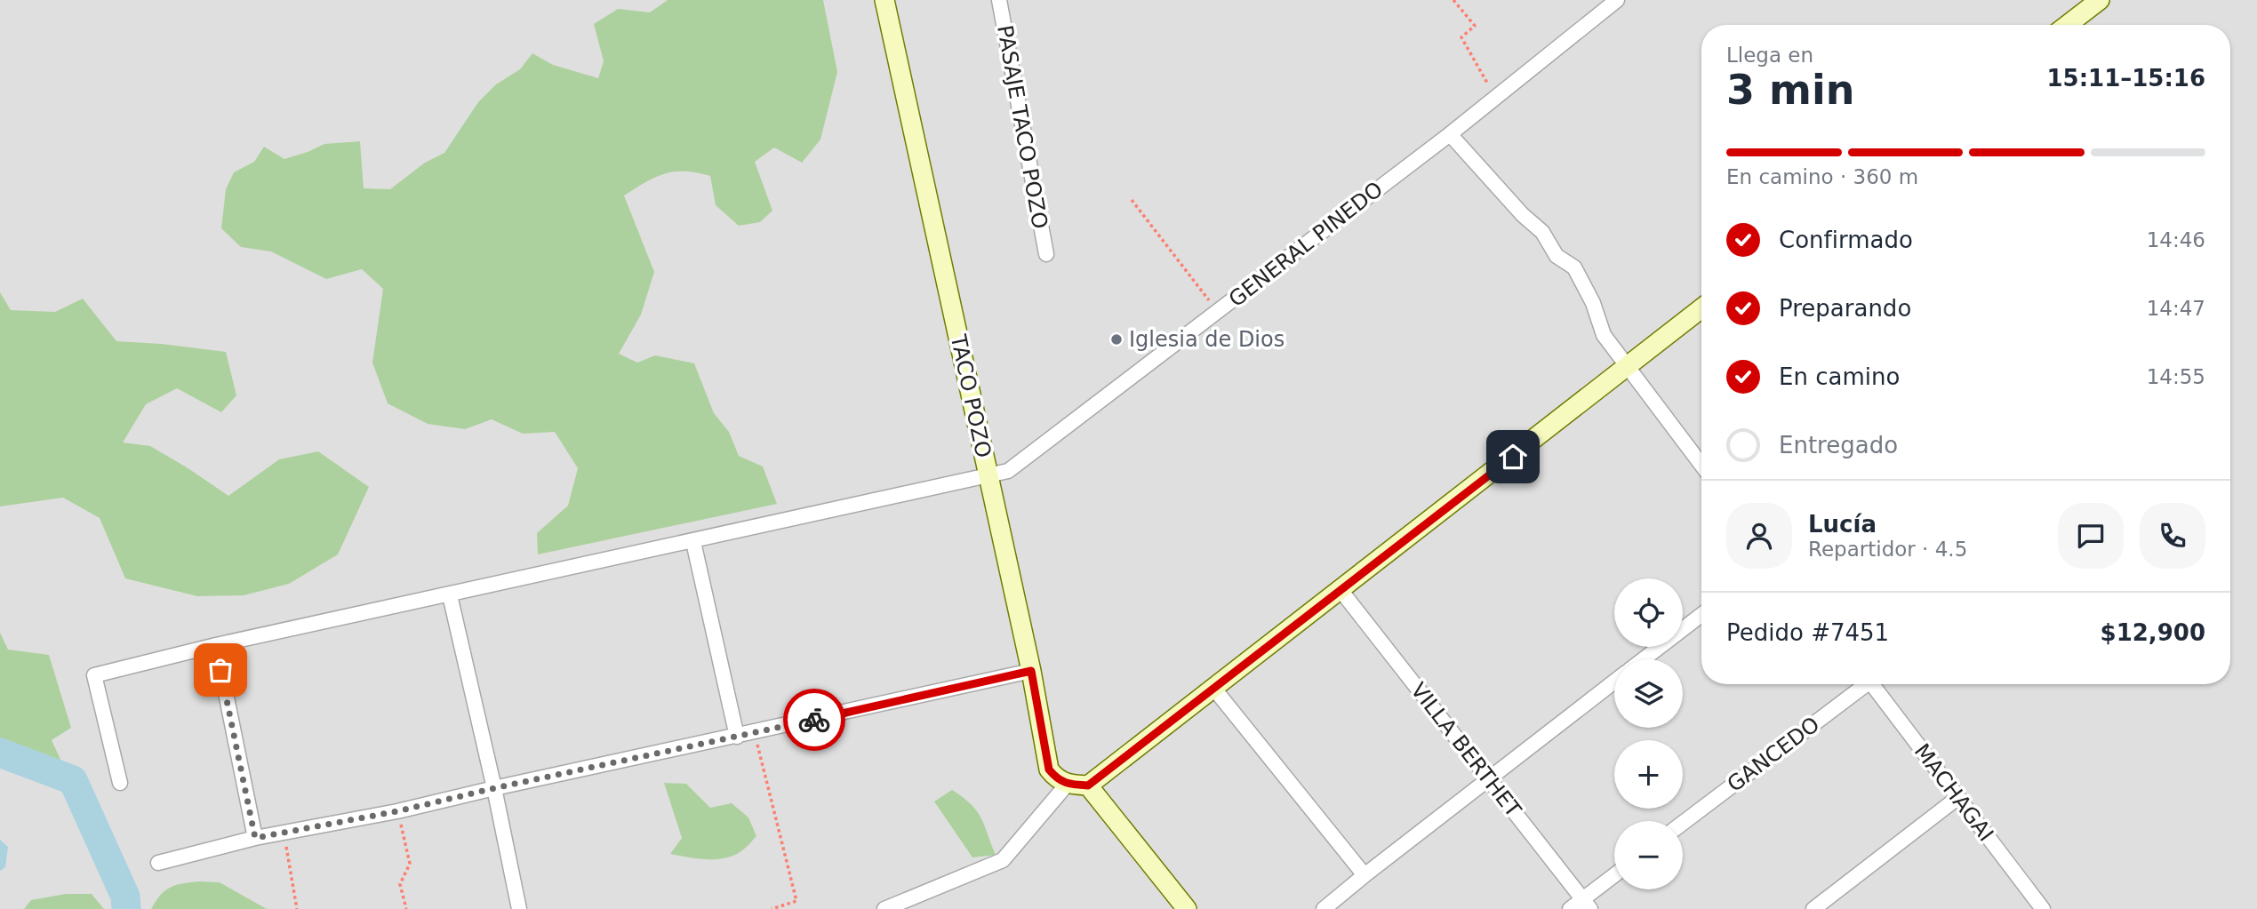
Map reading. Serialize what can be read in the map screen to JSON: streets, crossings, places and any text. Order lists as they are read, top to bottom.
{
  "streets": {
    "street": [
      "PASAJE TACO POZO",
      "GENERAL PINEDO",
      "TACO POZO",
      "VILLA BERTHET",
      "GANCEDO",
      "MACHAGAI"
    ]
  },
  "crossings": [
    ["GENERAL PINEDO", "TACO POZO"]
  ],
  "places": ["Iglesia de Dios"],
  "page": {
    "heading": ["3 min", "Llega en", "15:11–15:16"],
    "panel": [
      "Lucía",
      "Repartidor · 4.5",
      "Pedido #7451",
      "$12,900"
    ],
    "bar": "En camino · 360 m",
    "list": [
      ["Confirmado", "14:46"],
      ["Preparando", "14:47"],
      ["En camino", "14:55"],
      "Entregado"
    ],
    "map_buttons": ["+", "−"]
  }
}
